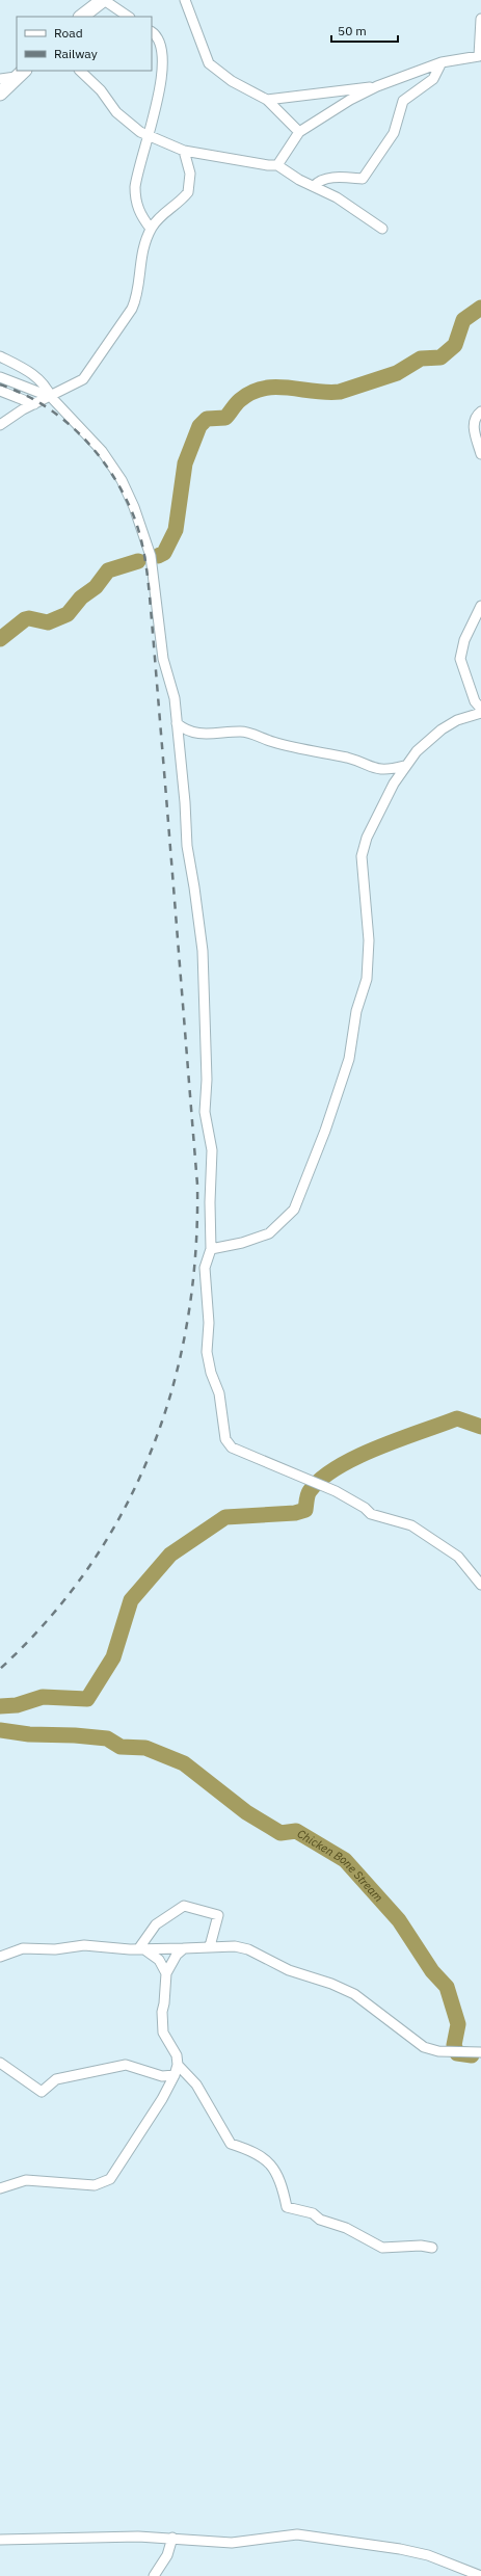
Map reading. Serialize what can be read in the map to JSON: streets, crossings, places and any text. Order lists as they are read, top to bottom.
{
  "water": ["Chicken Bone Stream"],
  "legend": ["Road", "Railway"],
  "scale_bar": "50 m"
}
